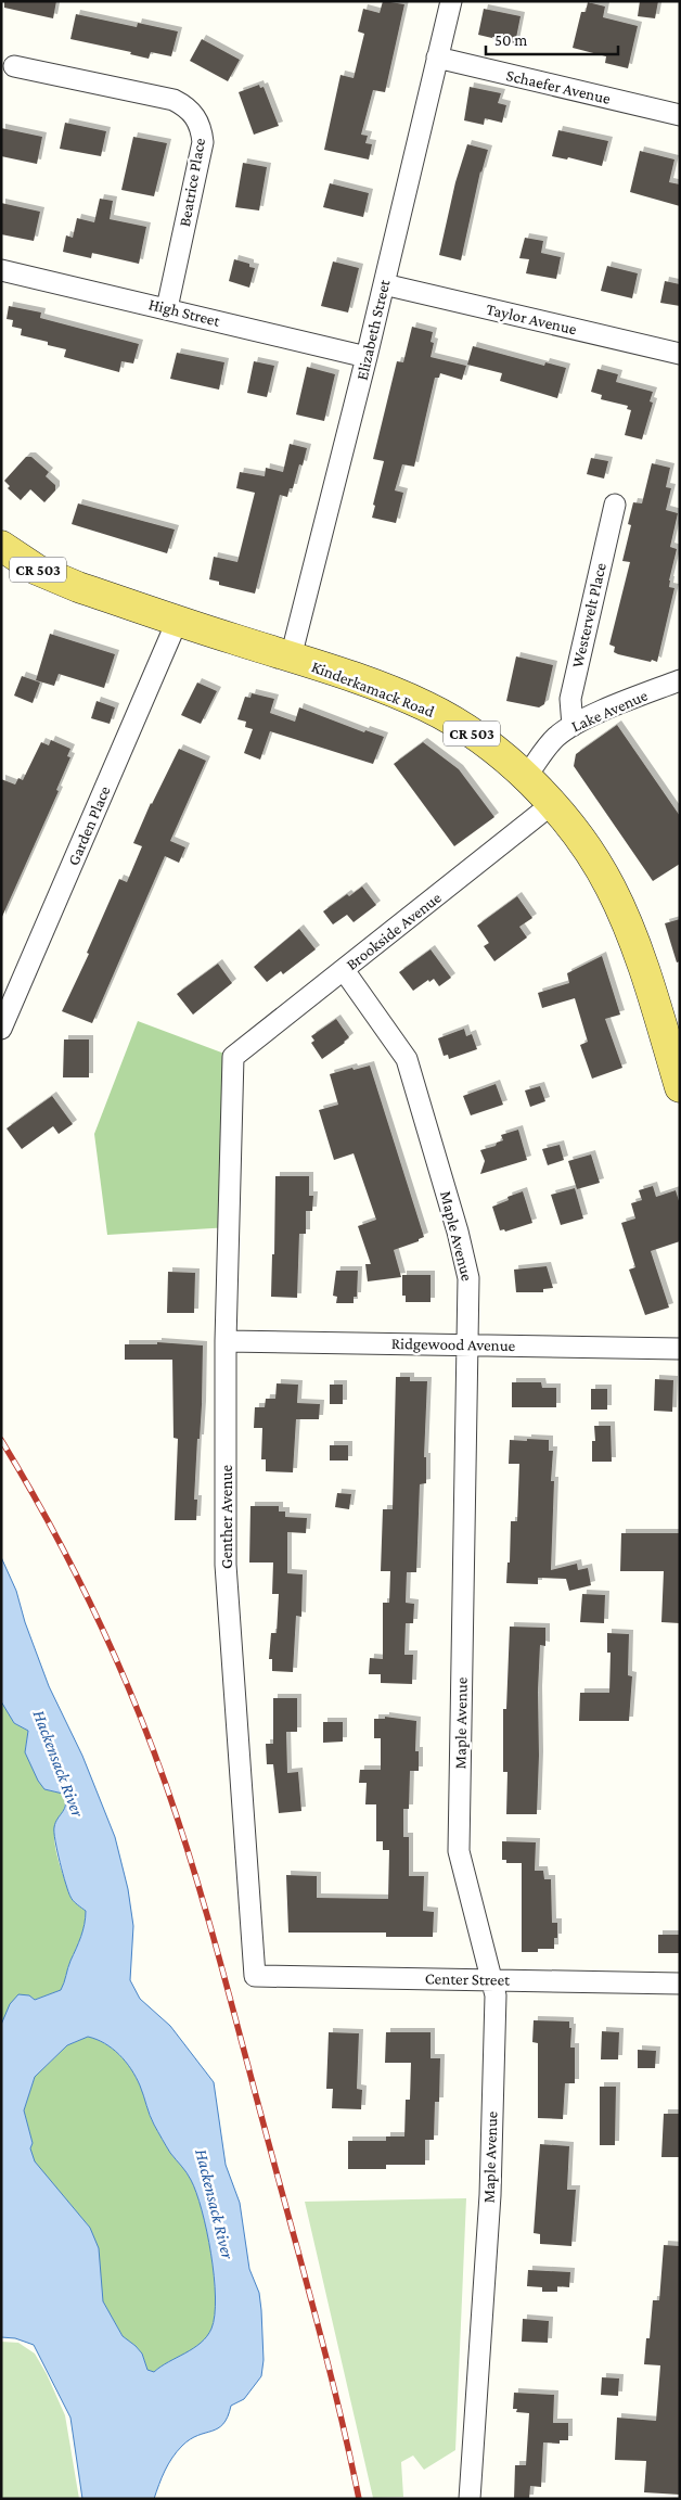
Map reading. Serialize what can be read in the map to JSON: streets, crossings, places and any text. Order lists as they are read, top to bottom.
{
  "streets": {
    "main road": ["CR 503", "Kinderkamack Road"],
    "street": [
      "Schaefer Avenue",
      "Beatrice Place",
      "High Street",
      "Taylor Avenue",
      "Elizabeth Street",
      "Westervelt Place",
      "Lake Avenue",
      "Garden Place",
      "Brookside Avenue",
      "Maple Avenue",
      "Ridgewood Avenue",
      "Genther Avenue",
      "Center Street"
    ]
  },
  "crossings": [
    ["Schaefer Avenue", "Elizabeth Street"],
    ["Beatrice Place", "High Street"],
    ["High Street", "Elizabeth Street"],
    ["Taylor Avenue", "Elizabeth Street"],
    ["Elizabeth Street", "Kinderkamack Road"],
    ["Westervelt Place", "Lake Avenue"],
    ["Kinderkamack Road", "Lake Avenue"],
    ["Kinderkamack Road", "Garden Place"],
    ["Kinderkamack Road", "Brookside Avenue"],
    ["Brookside Avenue", "Maple Avenue"],
    ["Brookside Avenue", "Genther Avenue"],
    ["Maple Avenue", "Ridgewood Avenue"],
    ["Maple Avenue", "Center Street"],
    ["Ridgewood Avenue", "Genther Avenue"],
    ["Genther Avenue", "Center Street"]
  ],
  "water": ["Hackensack River"],
  "scale_bar": "50 m"
}
